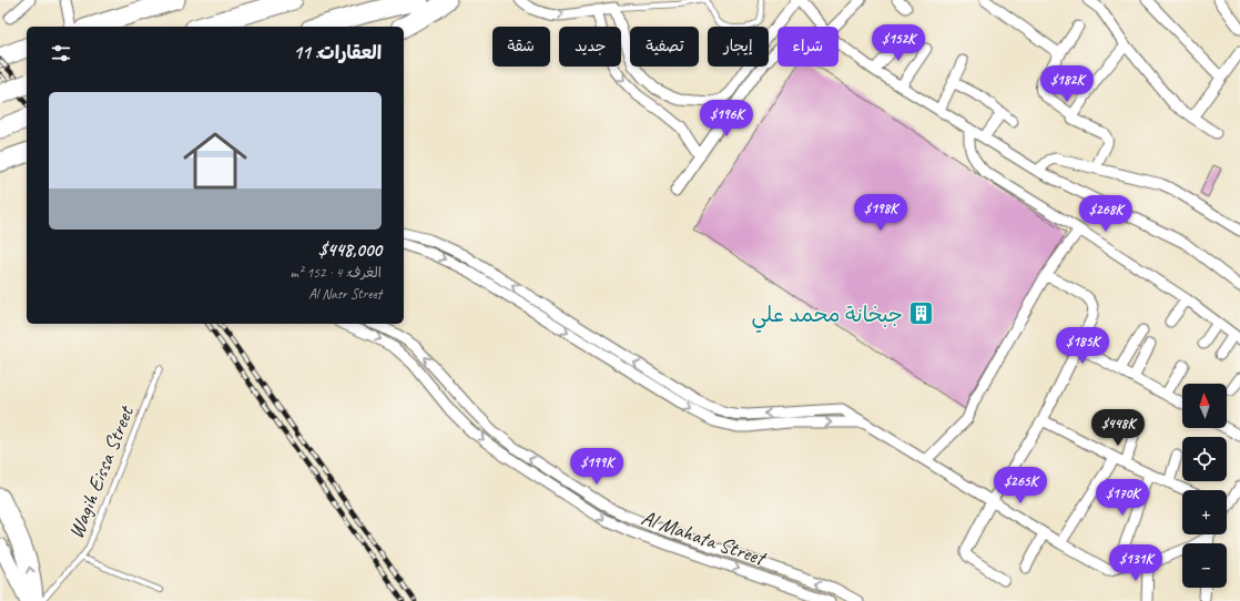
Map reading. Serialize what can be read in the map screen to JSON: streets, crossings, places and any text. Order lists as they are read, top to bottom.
{
  "streets": {
    "street": ["Al Mahata Street"],
    "lane": ["Wagih Eissa Street"]
  },
  "places": {
    "building": ["جبخانة محمد علي"]
  },
  "north": "top",
  "page": {
    "price": [
      "$152K",
      "$182K",
      "$196K",
      "$198K",
      "$268K",
      "$185K",
      "$448K",
      "$199K",
      "$265K",
      "$170K",
      "$131K"
    ],
    "chip": [
      "شراء",
      "إيجار",
      "تصفية",
      "جديد",
      "شقة"
    ],
    "heading": "العقارات: 11",
    "list": [
      {
        "name": "$448,000",
        "note": "الغرف: 4 · 152 m² · Al Nasr Street"
      }
    ],
    "map_buttons": ["+", "−"]
  }
}
